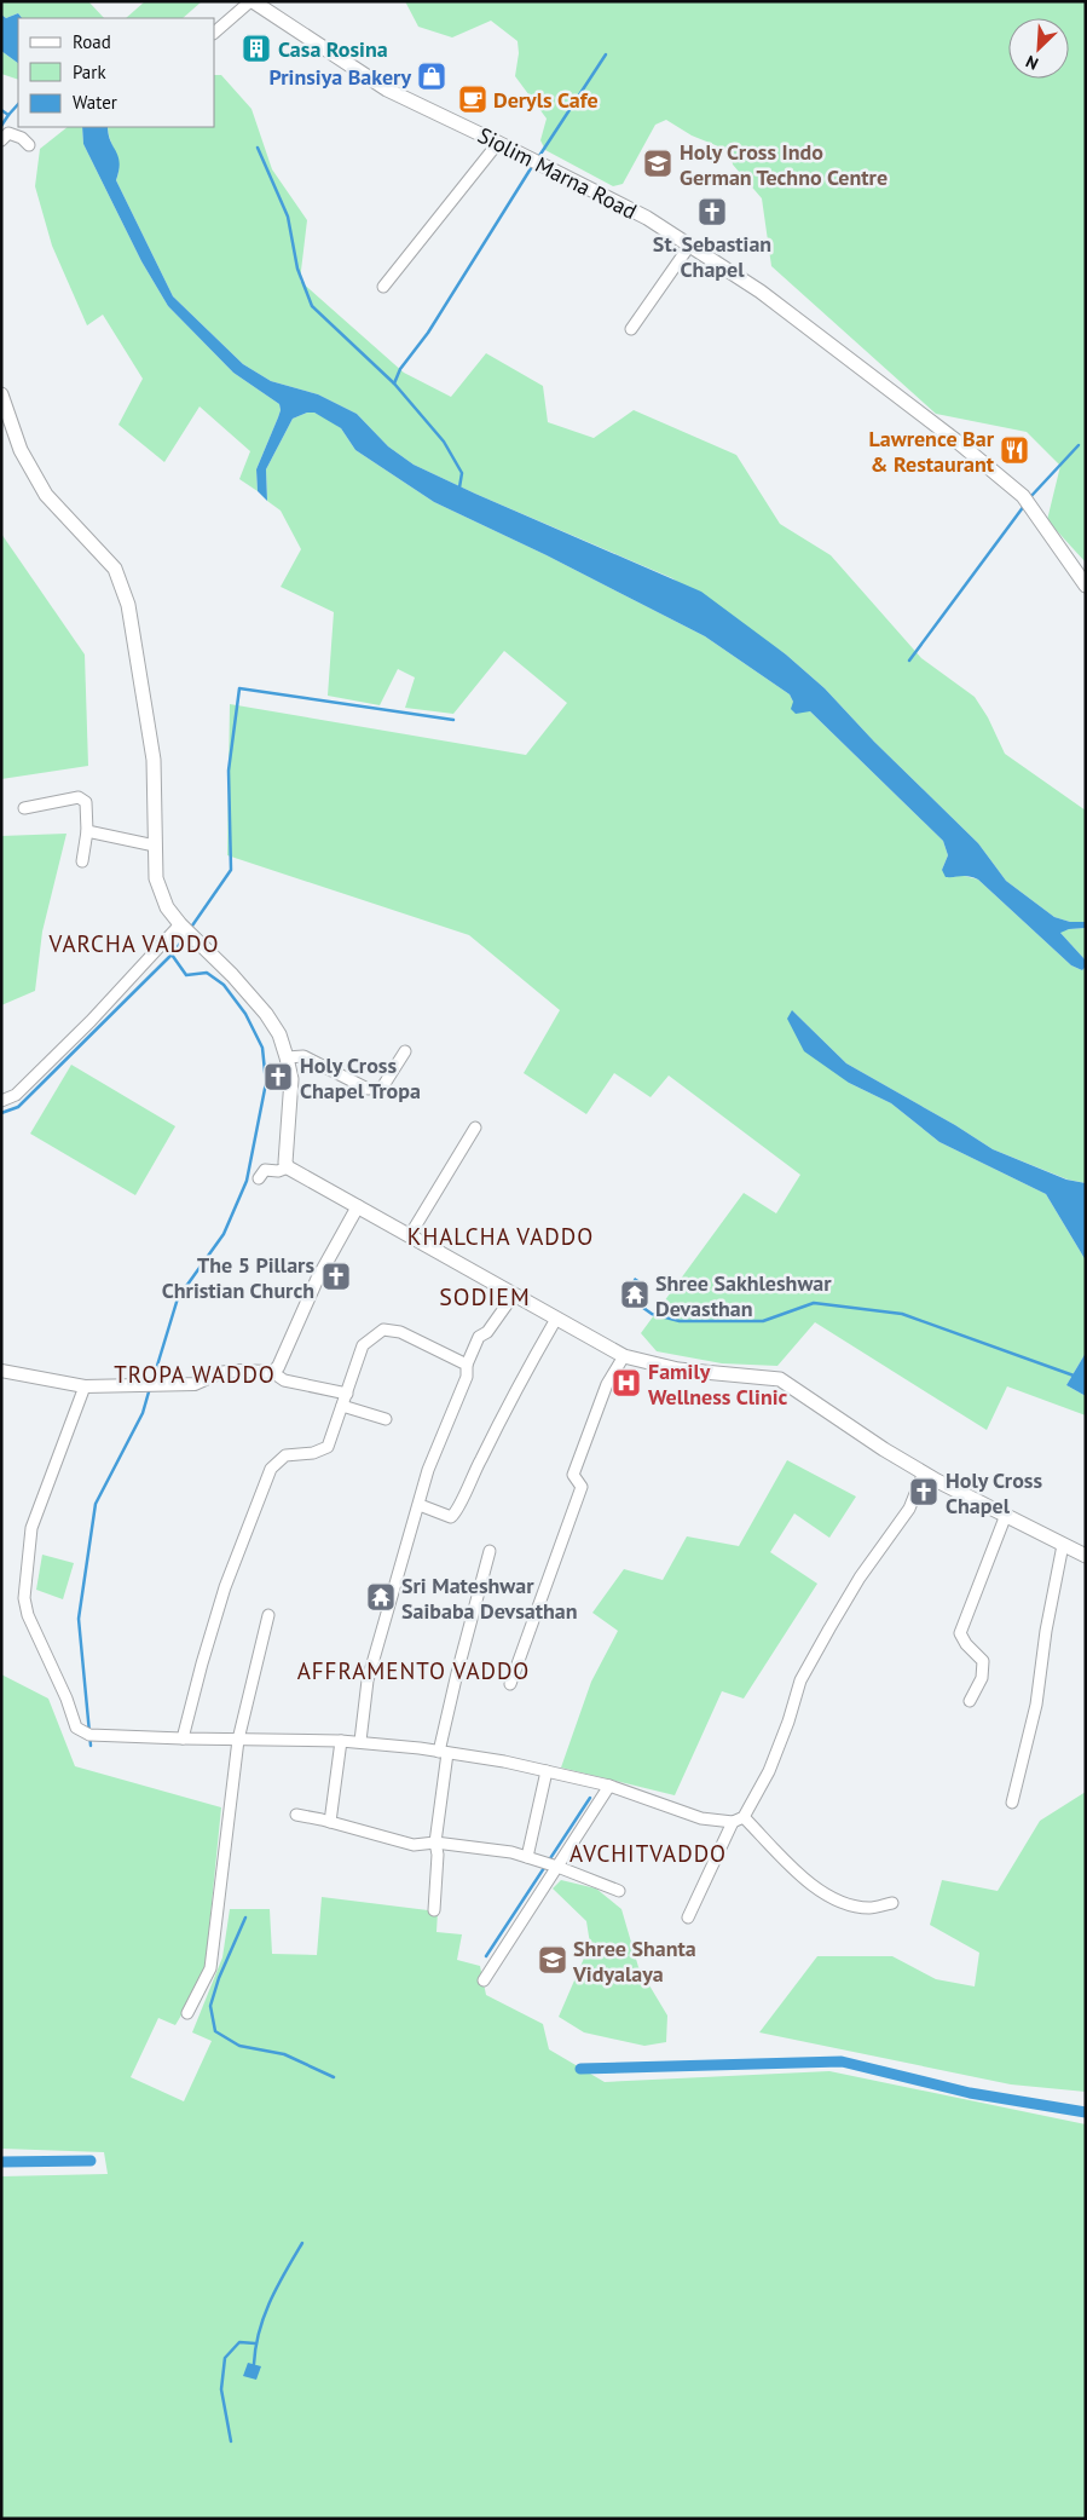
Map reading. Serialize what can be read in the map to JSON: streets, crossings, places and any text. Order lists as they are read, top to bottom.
{
  "streets": {
    "main road": ["Siolim Marna Road"]
  },
  "districts": [
    "VARCHA VADDO",
    "KHALCHA VADDO",
    "SODIEM",
    "TROPA WADDO",
    "AFFRAMENTO VADDO",
    "AVCHITVADDO"
  ],
  "places": {
    "building": ["Casa Rosina"],
    "shop": ["Prinsiya Bakery"],
    "cafe": ["Deryls Cafe"],
    "school or university": ["Holy Cross Indo German Techno Centre", "Shree Shanta Vidyalaya"],
    "church": [
      "St. Sebastian Chapel",
      "Holy Cross Chapel Tropa",
      "The 5 Pillars Christian Church",
      "Holy Cross Chapel"
    ],
    "restaurant": ["Lawrence Bar & Restaurant"],
    "temple": ["Shree Sakhleshwar Devasthan", "Sri Mateshwar Saibaba Devsathan"],
    "hospital": ["Family Wellness Clinic"]
  },
  "legend": ["Road", "Park", "Water"],
  "north": "bottom left"
}
